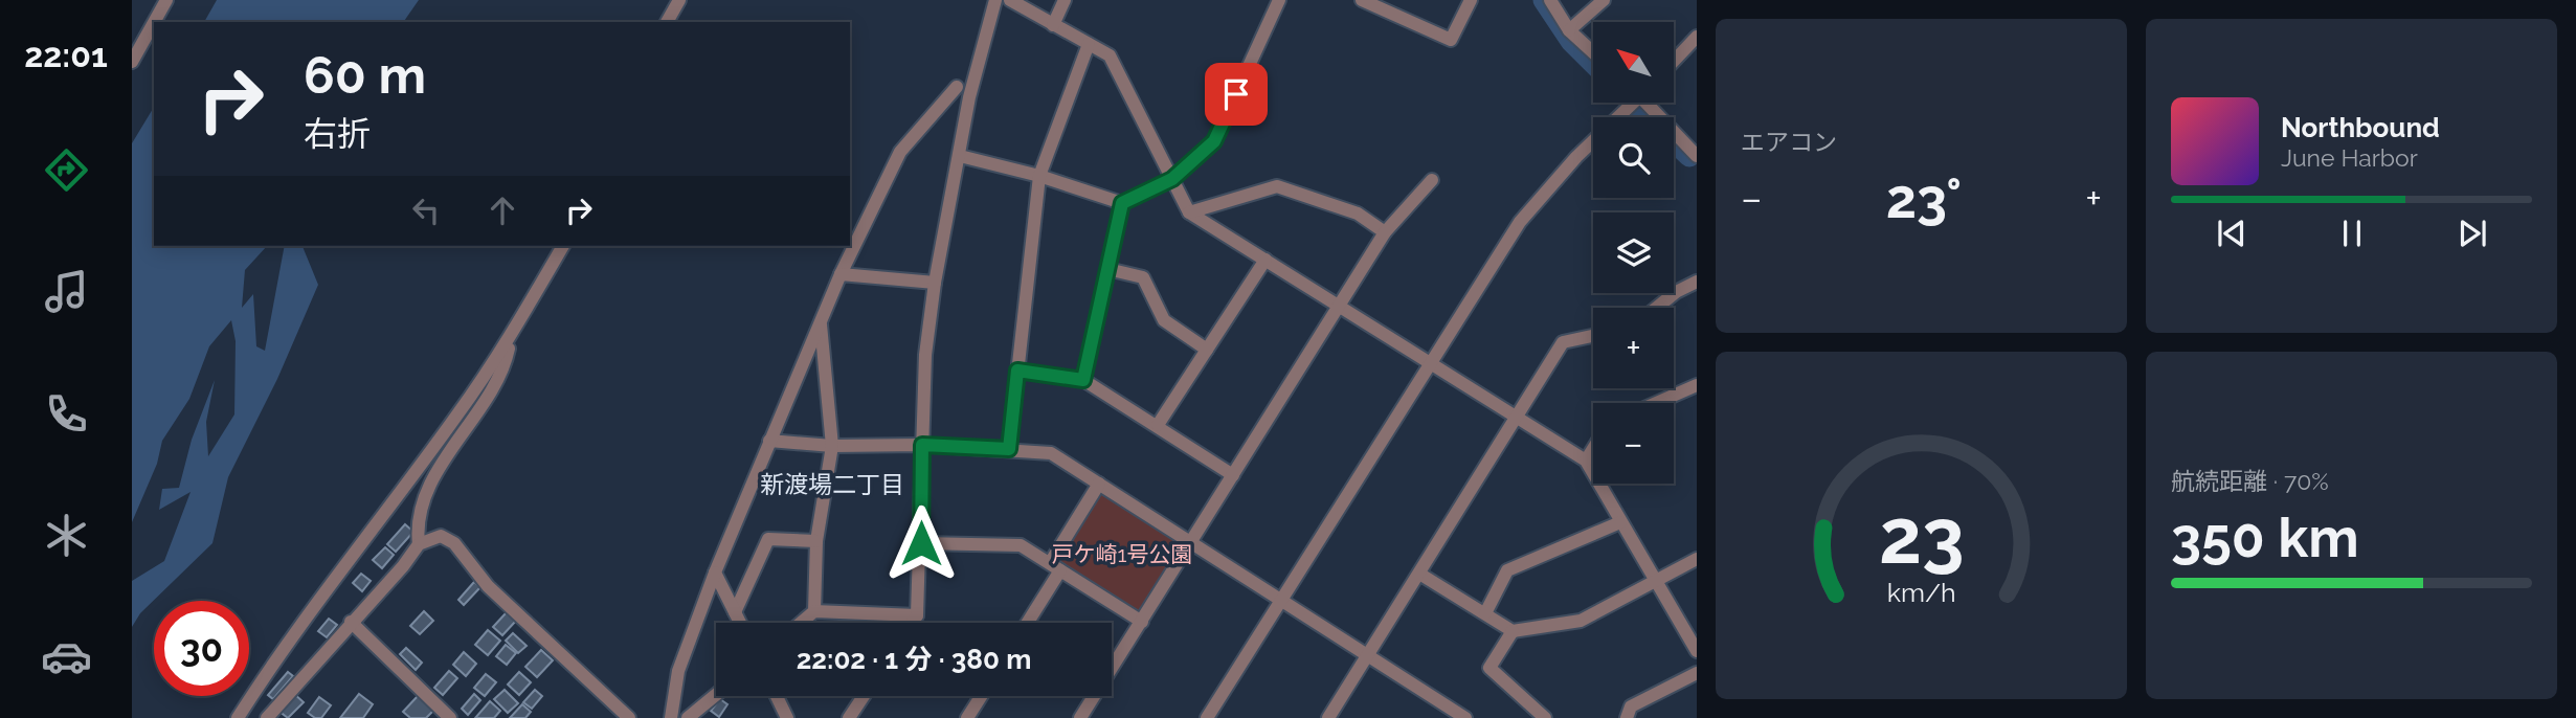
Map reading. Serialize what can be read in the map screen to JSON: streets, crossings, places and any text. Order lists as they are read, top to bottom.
{
  "districts": ["新渡場二丁目"],
  "parks": ["戸ケ崎1号公園"],
  "north": "top left",
  "page": {
    "tabs": "22:01",
    "tile": [
      "エアコン",
      ["航続距離 · 70%", "350 km"]
    ],
    "map_buttons": ["+", "−"],
    "turn": ["60 m", "右折"],
    "song": ["Northbound", "June Harbor"],
    "heat": ["−", "23°", "+"],
    "limit": "30",
    "trip": "22:02 · 1 分 · 380 m",
    "gauge": ["23", "km/h"]
  }
}
